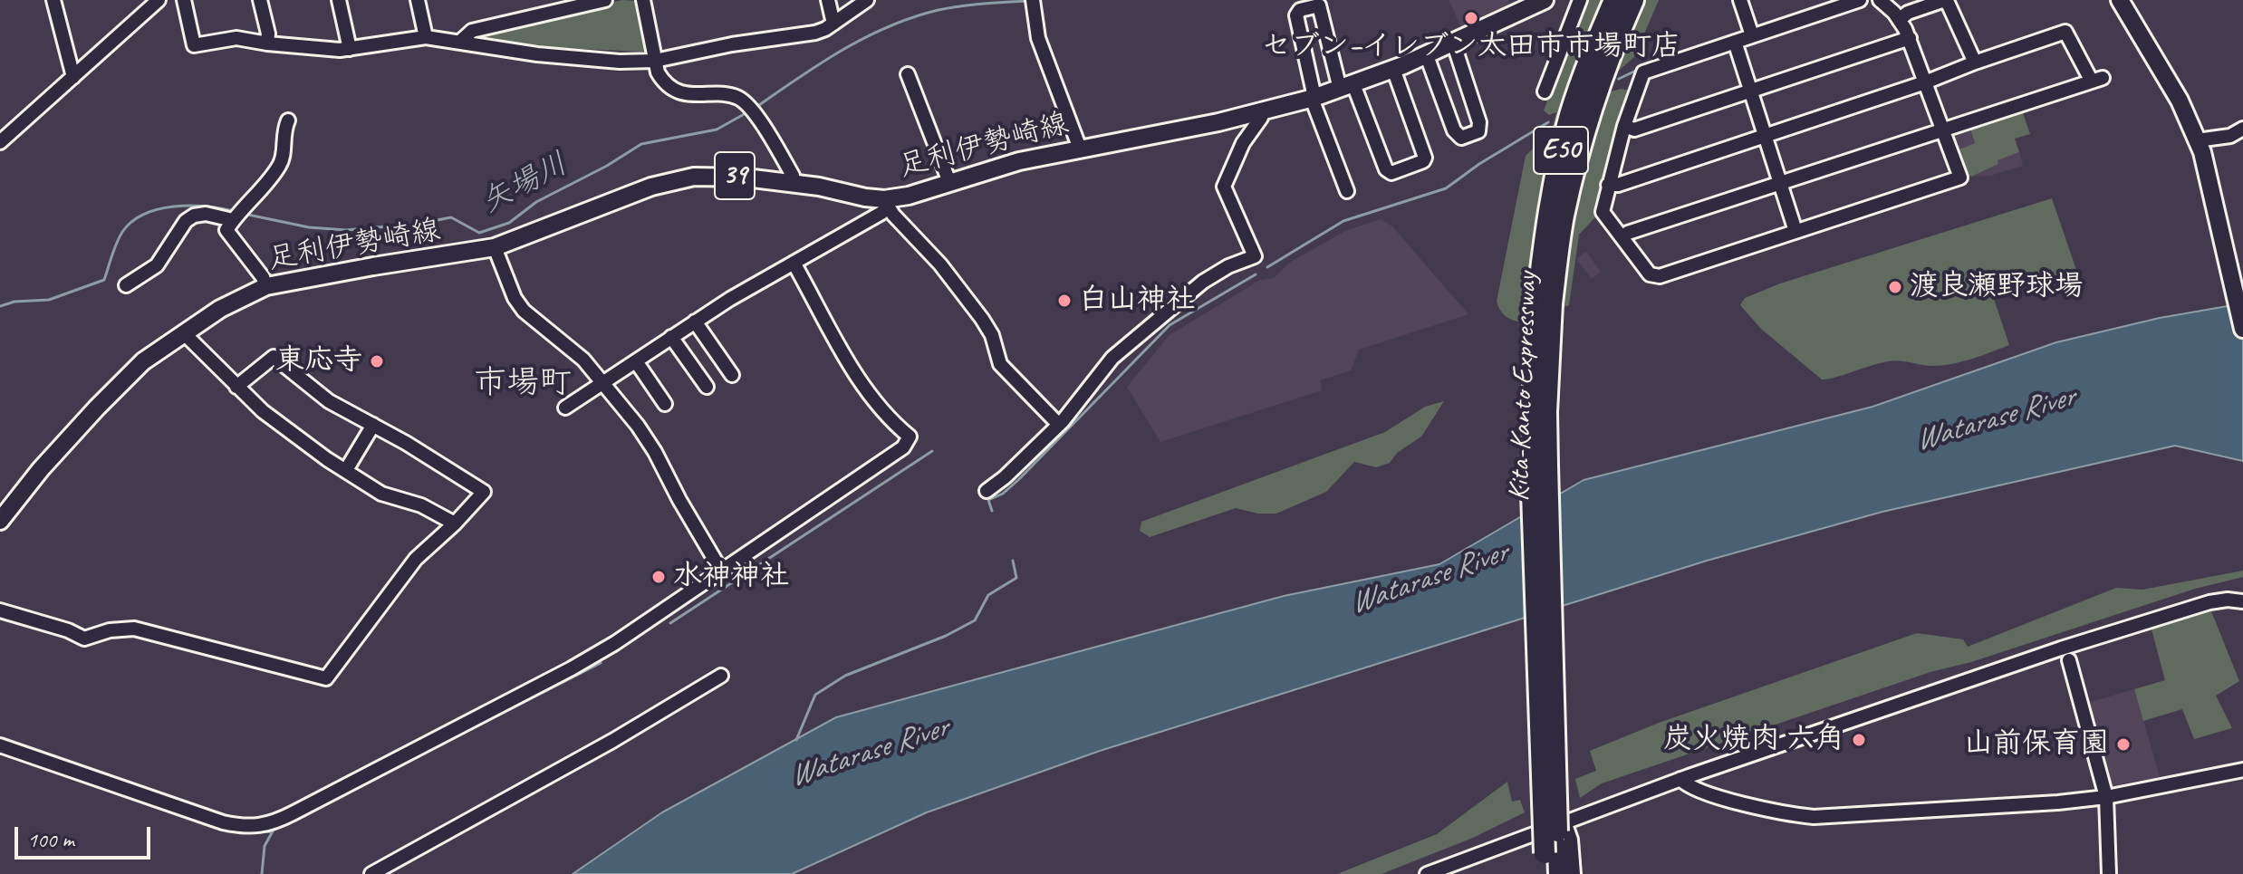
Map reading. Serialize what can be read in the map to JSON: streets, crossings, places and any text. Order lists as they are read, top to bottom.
{
  "streets": {
    "highway": ["E50", "Kita-Kanto Expressway"],
    "main road": ["足利伊勢崎線", "39"]
  },
  "districts": ["市場町"],
  "water": ["矢場川", "Watarase River"],
  "places": [
    "セブン−イレブン太田市市場町店",
    "渡良瀬野球場",
    "白山神社",
    "東応寺",
    "水神神社",
    "炭火焼肉 六角",
    "山前保育園"
  ],
  "scale_bar": "100 m"
}
